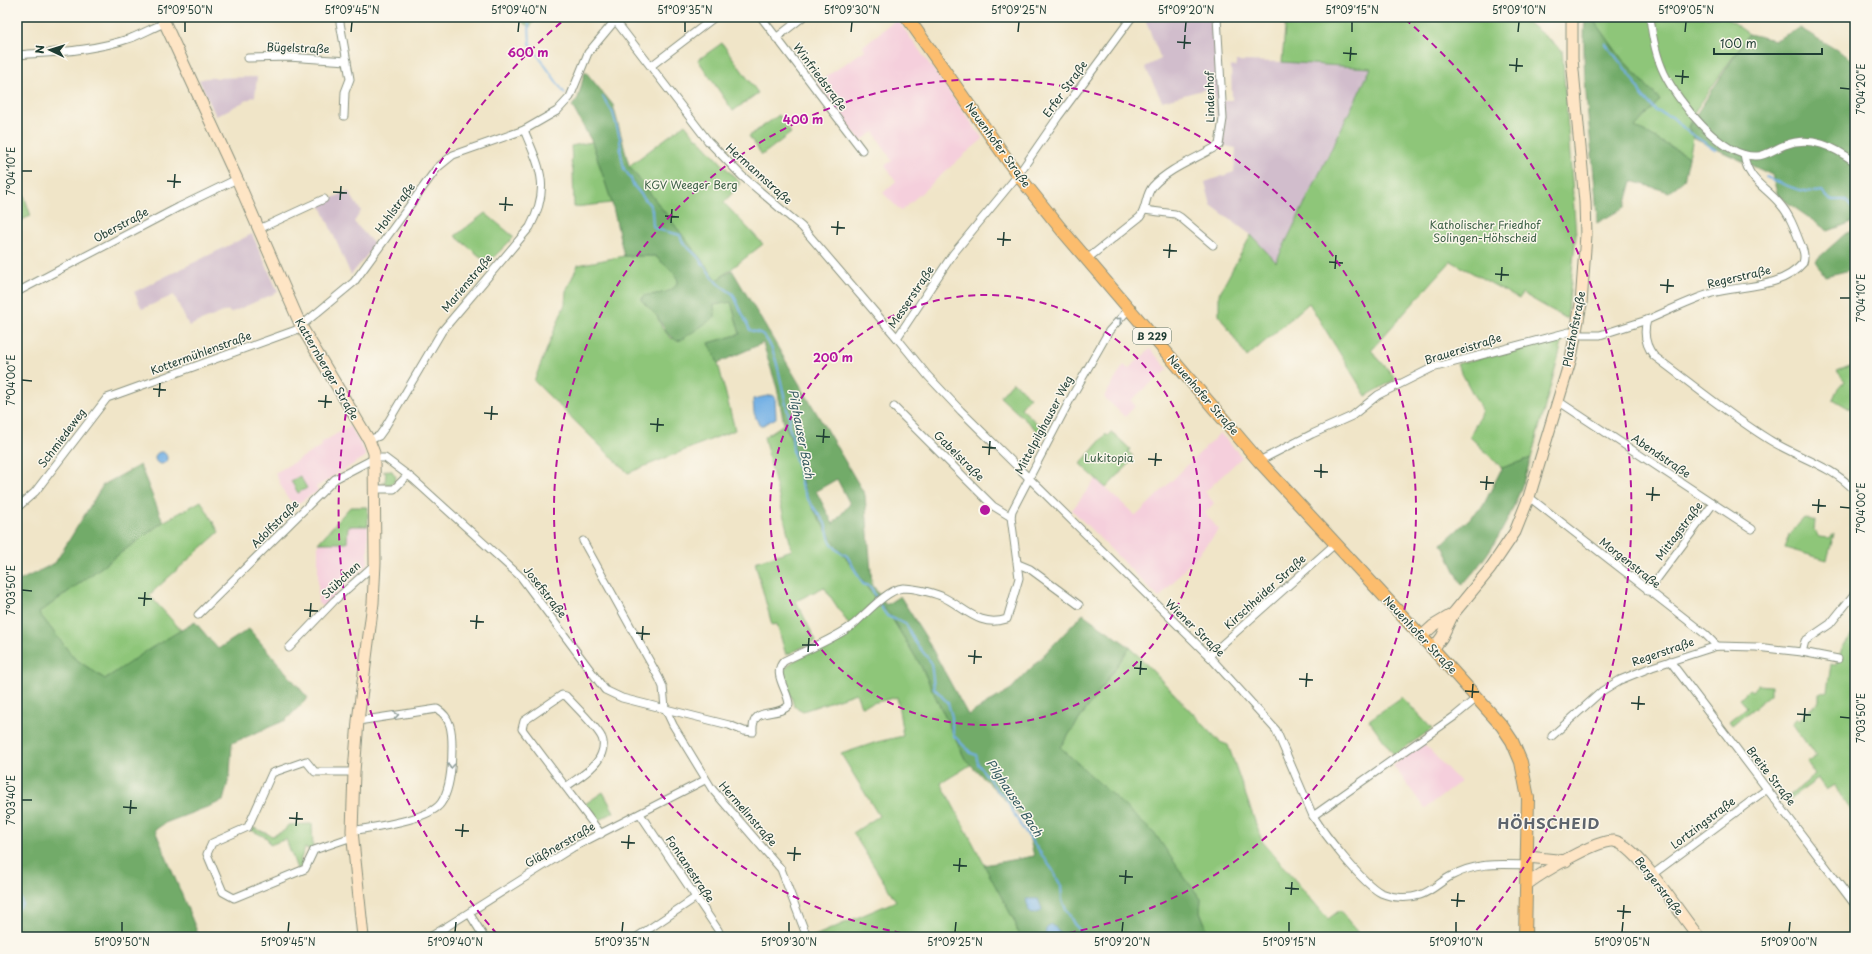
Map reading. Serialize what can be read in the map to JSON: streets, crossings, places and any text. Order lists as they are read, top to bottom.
{
  "streets": {
    "main road": ["Neuenhofer Straße", "B 229"],
    "street": [
      "Bügelstraße",
      "Winfriedstraße",
      "Erfer Straße",
      "Lindenhof",
      "Hermannstraße",
      "Hohlstraße",
      "Oberstraße",
      "Regerstraße",
      "Marienstraße",
      "Messerstraße",
      "Platzhofstraße",
      "Brauereistraße",
      "Kottermühlenstraße",
      "Katternberger Straße",
      "Mittelpilghauser Weg",
      "Schmiedeweg",
      "Gabelstraße",
      "Abendstraße",
      "Adolfstraße",
      "Mittagstraße",
      "Morgenstraße",
      "Stübchen",
      "Josefstraße",
      "Kirschheider Straße",
      "Wiener Straße",
      "Breite Straße",
      "Hermelinstraße",
      "Lortzingstraße",
      "Gläßnerstraße",
      "Fontanestraße",
      "Bergerstraße"
    ]
  },
  "crossings": [
    ["Erfer Straße", "Neuenhofer Straße"],
    ["Erfer Straße", "Messerstraße"],
    ["Lindenhof", "Neuenhofer Straße"],
    ["Neuenhofer Straße", "Messerstraße"],
    ["Neuenhofer Straße", "Platzhofstraße"],
    ["Neuenhofer Straße", "B 229"],
    ["Neuenhofer Straße", "Brauereistraße"],
    ["Neuenhofer Straße", "Mittelpilghauser Weg"],
    ["Neuenhofer Straße", "Kirschheider Straße"],
    ["Neuenhofer Straße", "Wiener Straße"],
    ["Hermannstraße", "Hohlstraße"],
    ["Hermannstraße", "Messerstraße"],
    ["Hohlstraße", "Marienstraße"],
    ["Hohlstraße", "Kottermühlenstraße"],
    ["Hohlstraße", "Katternberger Straße"],
    ["Oberstraße", "Katternberger Straße"],
    ["Regerstraße", "Platzhofstraße"],
    ["Regerstraße", "Brauereistraße"],
    ["Regerstraße", "Morgenstraße"],
    ["Regerstraße", "Breite Straße"],
    ["Marienstraße", "Katternberger Straße"],
    ["Messerstraße", "Mittelpilghauser Weg"],
    ["Messerstraße", "Wiener Straße"],
    ["Platzhofstraße", "Brauereistraße"],
    ["Platzhofstraße", "Abendstraße"],
    ["Platzhofstraße", "Morgenstraße"],
    ["B 229", "Wiener Straße"],
    ["Kottermühlenstraße", "Katternberger Straße"],
    ["Kottermühlenstraße", "Schmiedeweg"],
    ["Katternberger Straße", "Adolfstraße"],
    ["Katternberger Straße", "Stübchen"],
    ["Katternberger Straße", "Josefstraße"],
    ["Mittelpilghauser Weg", "Gabelstraße"],
    ["Mittelpilghauser Weg", "Wiener Straße"],
    ["Abendstraße", "Mittagstraße"],
    ["Adolfstraße", "Josefstraße"],
    ["Mittagstraße", "Morgenstraße"],
    ["Josefstraße", "Hermelinstraße"],
    ["Kirschheider Straße", "Wiener Straße"],
    ["Breite Straße", "Lortzingstraße"],
    ["Hermelinstraße", "Gläßnerstraße"],
    ["Lortzingstraße", "Bergerstraße"],
    ["Gläßnerstraße", "Fontanestraße"]
  ],
  "one_way": ["Mittelpilghauser Weg"],
  "districts": ["HÖHSCHEID"],
  "water": ["Pilghauser Bach"],
  "parks": ["KGV Weeger Berg", "Katholischer Friedhof Solingen-Höhscheid", "Lukitopia"],
  "scale_bar": "100 m",
  "north": "left",
  "coordinates": [
    "51°09'50\"N",
    "51°09'45\"N",
    "51°09'40\"N",
    "51°09'35\"N",
    "51°09'30\"N",
    "51°09'25\"N",
    "51°09'20\"N",
    "51°09'15\"N",
    "51°09'10\"N",
    "51°09'05\"N",
    "7°04'20\"E",
    "7°04'10\"E",
    "7°04'00\"E",
    "7°03'50\"E",
    "7°03'40\"E",
    "51°09'00\"N"
  ],
  "rings": ["600 m", "400 m", "200 m"]
}
